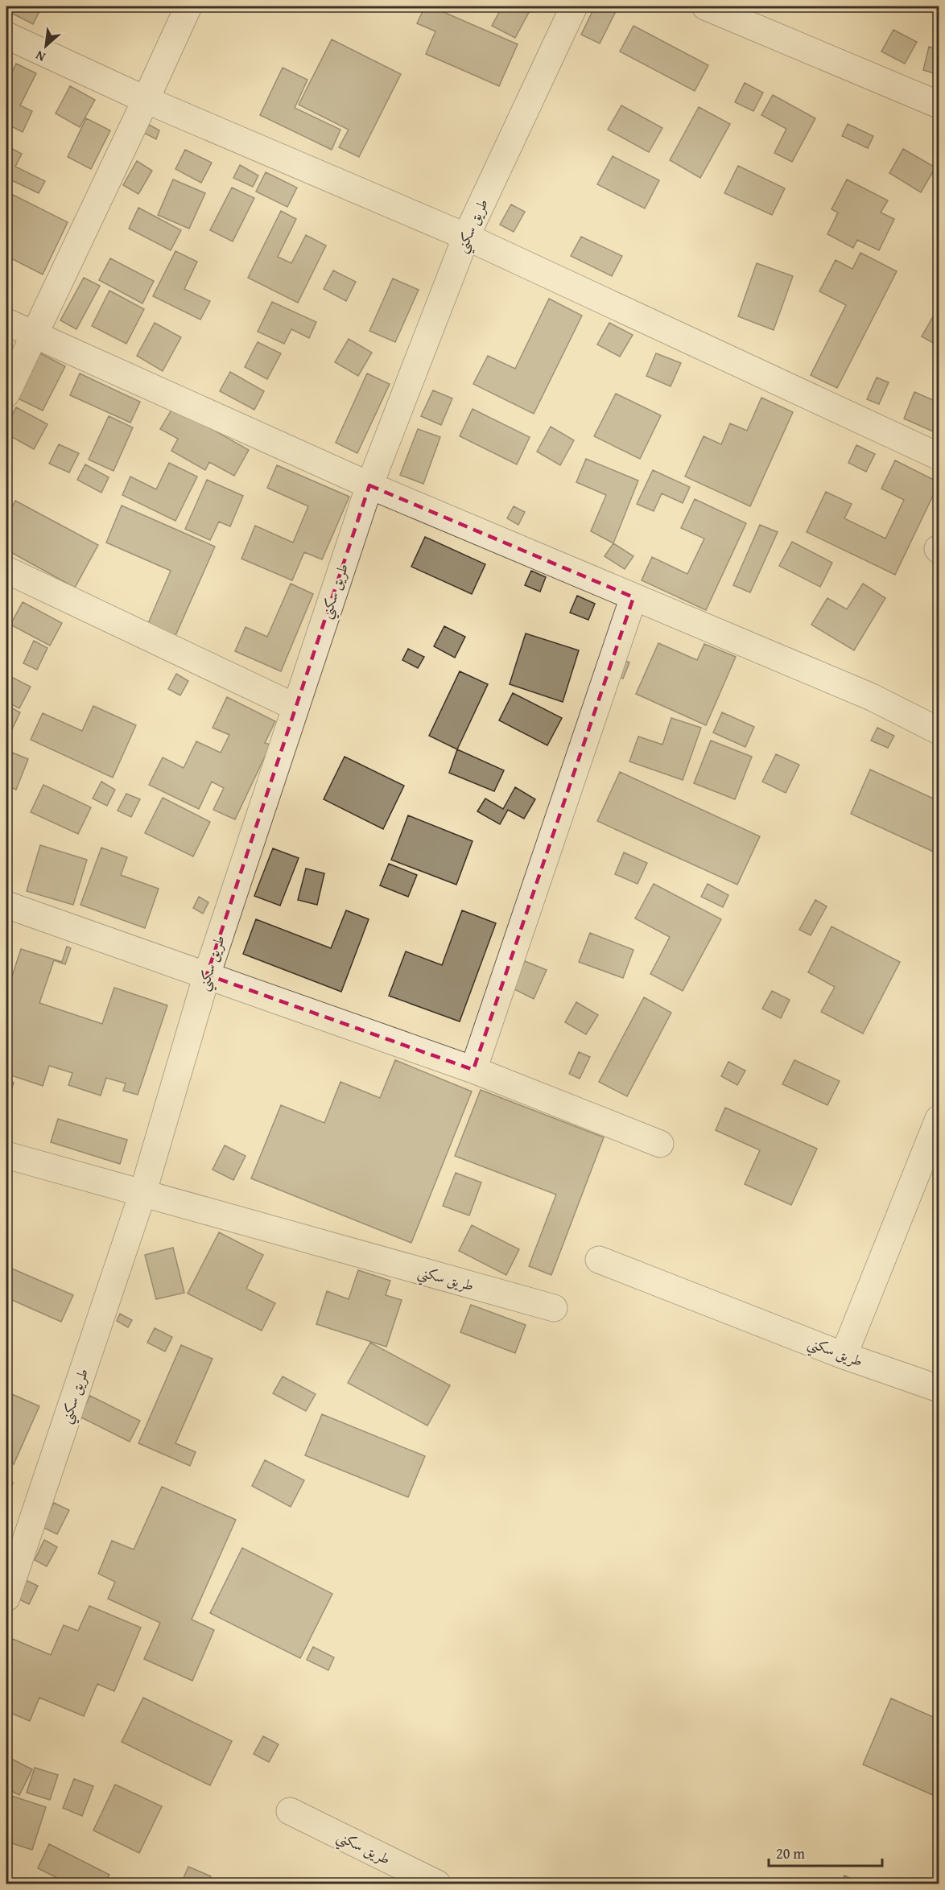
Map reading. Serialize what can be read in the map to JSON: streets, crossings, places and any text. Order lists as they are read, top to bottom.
{
  "streets": {
    "street": ["طريق سكني"]
  },
  "scale_bar": "20 m",
  "north": "bottom left"
}
